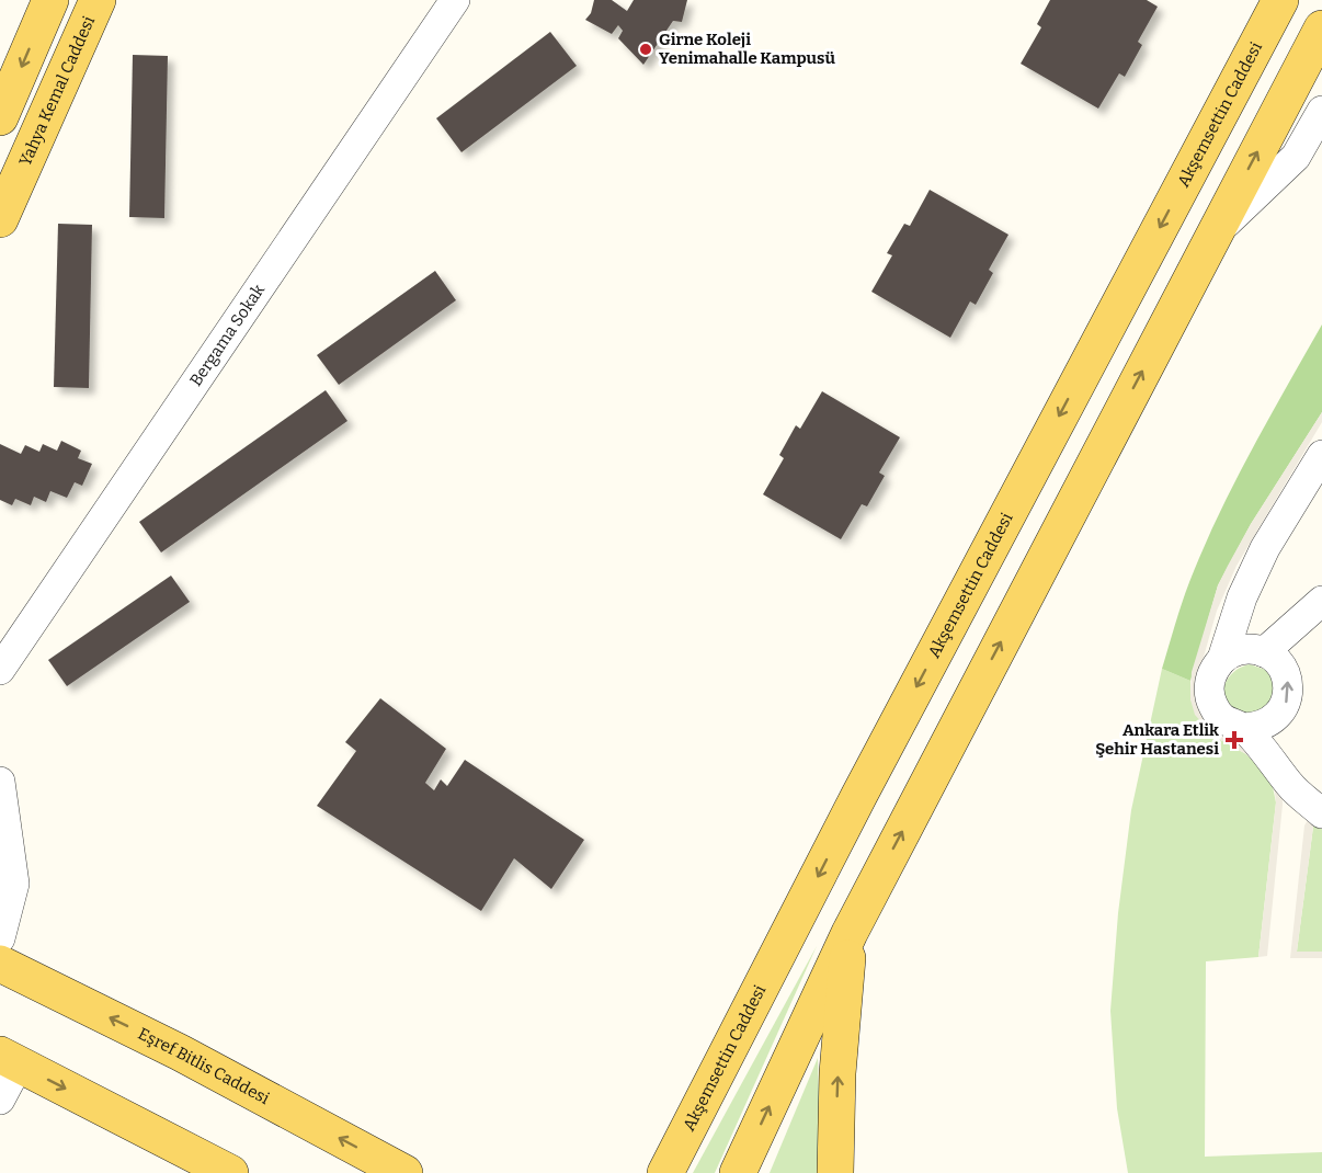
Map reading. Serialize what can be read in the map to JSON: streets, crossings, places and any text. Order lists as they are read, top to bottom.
{
  "streets": {
    "main road": ["Yahya Kemal Caddesi", "Akşemsettin Caddesi", "Eşref Bitlis Caddesi"],
    "street": ["Bergama Sokak"]
  },
  "places": {
    "other": ["Girne Koleji Yenimahalle Kampusü"],
    "health": ["Ankara Etlik Şehir Hastanesi"]
  }
}
